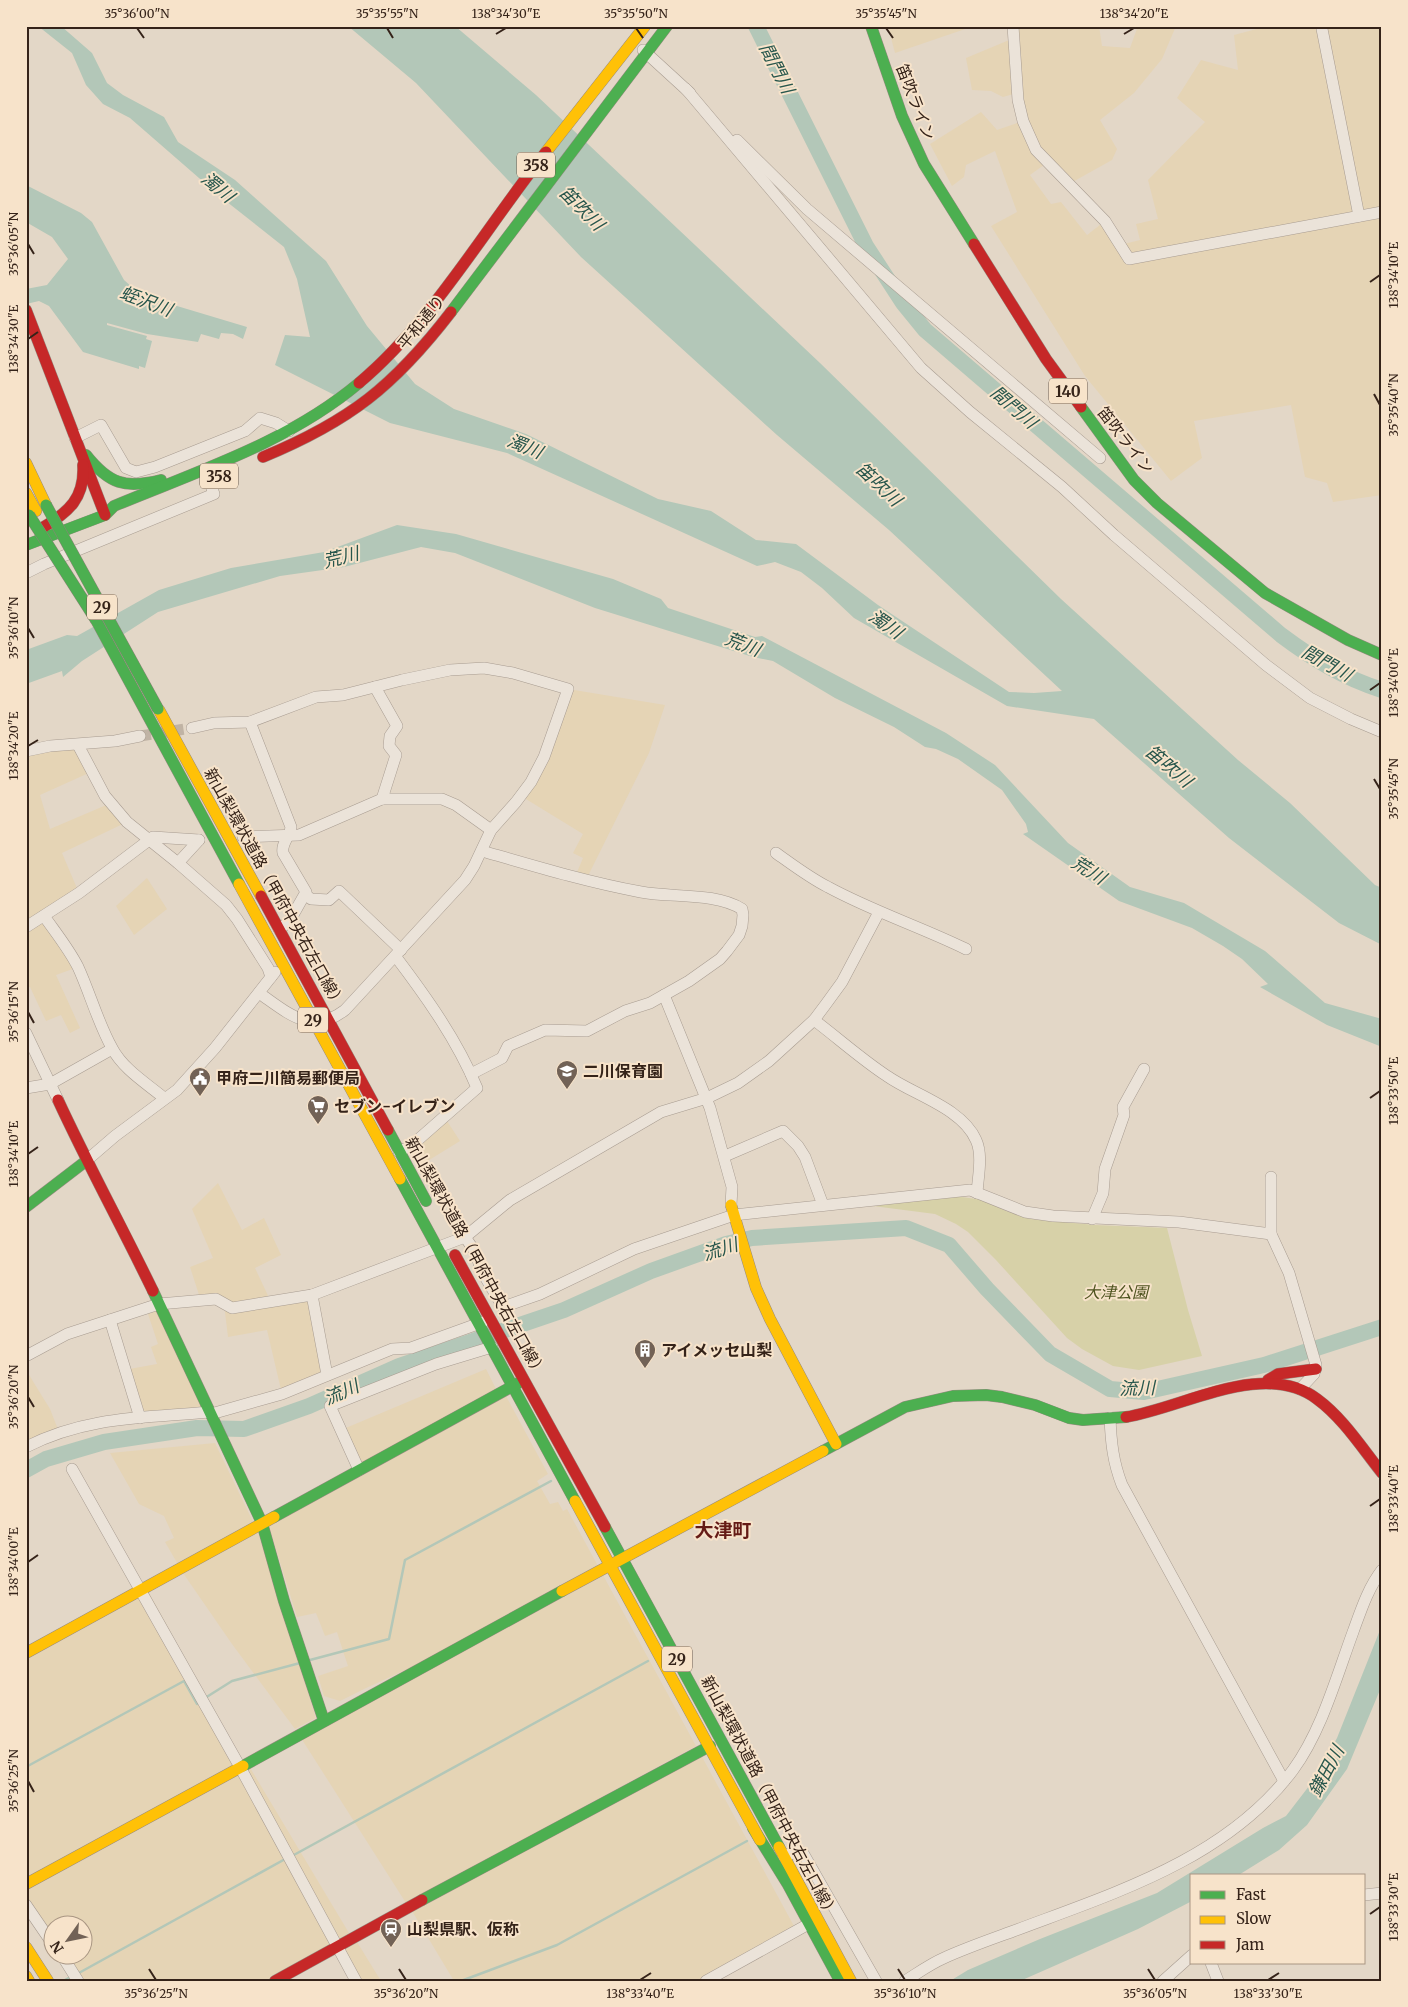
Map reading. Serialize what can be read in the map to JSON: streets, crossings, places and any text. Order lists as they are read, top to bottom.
{
  "streets": {
    "main road": [
      "笛吹ライン",
      "358",
      "平和通り",
      "140",
      "29",
      "新山梨環状道路（甲府中央右左口線）"
    ]
  },
  "crossings": [
    ["29", "新山梨環状道路（甲府中央右左口線）"]
  ],
  "districts": ["大津町"],
  "water": [
    "間門川",
    "濁川",
    "笛吹川",
    "蛭沢川",
    "荒川",
    "流川",
    "鎌田川"
  ],
  "parks": ["大津公園"],
  "places": {
    "school or university": ["二川保育園"],
    "public building": ["甲府二川簡易郵便局"],
    "supermarket": ["セブン-イレブン"],
    "building": ["アイメッセ山梨"],
    "station": ["山梨県駅、仮称"]
  },
  "legend": ["Fast", "Slow", "Jam"],
  "north": "bottom left",
  "coordinates": [
    "35°36'00\"N",
    "35°35'55\"N",
    "138°34'30\"E",
    "35°35'50\"N",
    "35°35'45\"N",
    "138°34'20\"E",
    "35°36'05\"N",
    "138°34'10\"E",
    "35°35'40\"N",
    "35°36'10\"N",
    "138°34'00\"E",
    "35°36'15\"N",
    "138°33'50\"E",
    "35°36'20\"N",
    "138°33'40\"E",
    "35°36'25\"N",
    "138°33'30\"E"
  ]
}
